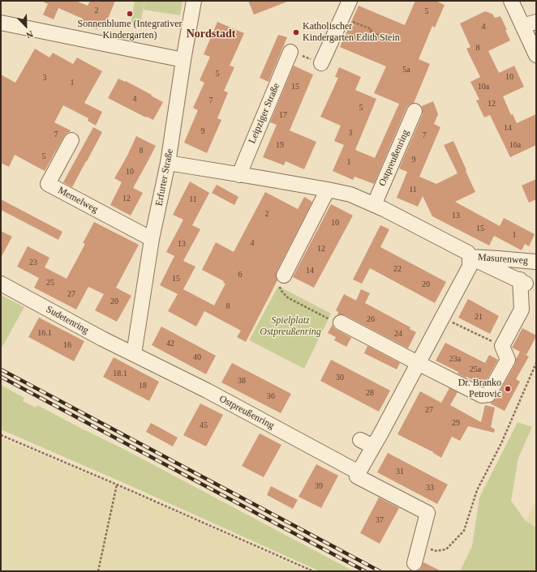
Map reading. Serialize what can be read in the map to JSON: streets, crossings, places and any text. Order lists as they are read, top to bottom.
{
  "streets": {
    "street": [
      "Leipziger Straße",
      "Ostpreußenring",
      "Erfurter Straße",
      "Memelweg",
      "Masurenweg",
      "Sudetenring"
    ]
  },
  "crossings": [
    ["Ostpreußenring", "Erfurter Straße"],
    ["Ostpreußenring", "Sudetenring"],
    ["Erfurter Straße", "Memelweg"],
    ["Erfurter Straße", "Sudetenring"]
  ],
  "districts": ["Nordstadt"],
  "parks": ["Spielplatz Ostpreußenring"],
  "places": ["Sonnenblume (Integrativer Kindergarten)", "Katholischer Kindergarten Edith Stein", "Dr. Branko Petrovic"],
  "house_numbers": [
    "2",
    "5",
    "4",
    "8",
    "5a",
    "5",
    "10",
    "3",
    "1",
    "15",
    "10a",
    "4",
    "7",
    "12",
    "5",
    "17",
    "14",
    "9",
    "3",
    "7",
    "7",
    "19",
    "16a",
    "8",
    "5",
    "9",
    "1",
    "10",
    "11",
    "12",
    "11",
    "2",
    "13",
    "10",
    "15",
    "1",
    "4",
    "13",
    "12",
    "23",
    "22",
    "14",
    "6",
    "15",
    "25",
    "20",
    "27",
    "20",
    "8",
    "21",
    "26",
    "16.1",
    "24",
    "42",
    "16",
    "40",
    "23a",
    "25a",
    "18.1",
    "30",
    "38",
    "18",
    "28",
    "36",
    "27",
    "29",
    "45",
    "31",
    "39",
    "33",
    "37"
  ],
  "north": "bottom right"
}
